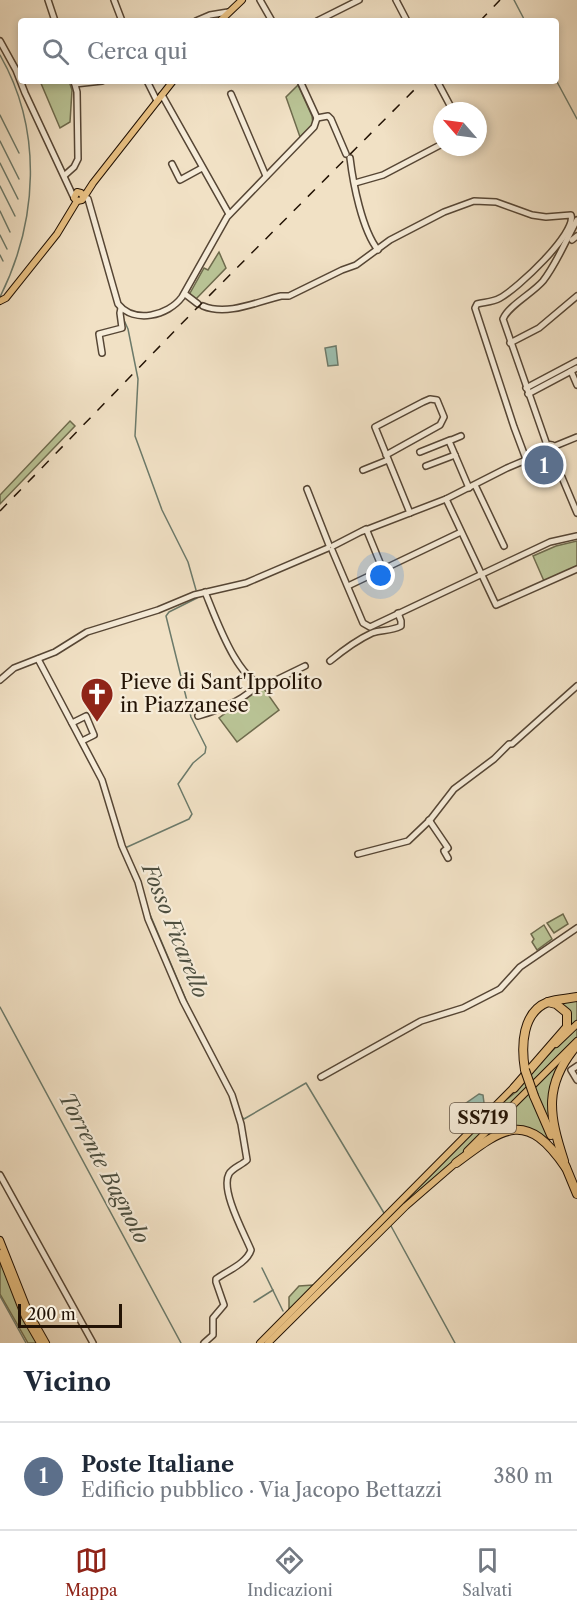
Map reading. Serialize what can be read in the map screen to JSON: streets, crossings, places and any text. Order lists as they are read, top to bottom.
{
  "streets": {
    "main road": ["SS719"]
  },
  "water": ["Fosso Ficarello", "Torrente Bagnolo"],
  "places": {
    "church": ["Pieve di Sant'Ippolito in Piazzanese"]
  },
  "scale_bar": "200 m",
  "north": "top left",
  "page": {
    "search": "Cerca qui",
    "pins": "1",
    "scale": "200 m",
    "heading": "Vicino",
    "list": [
      {
        "mark": "1",
        "name": "Poste Italiane",
        "note": "Edificio pubblico · Via Jacopo Bettazzi",
        "value": "380 m"
      }
    ],
    "nav": ["Mappa", "Indicazioni", "Salvati"]
  }
}
